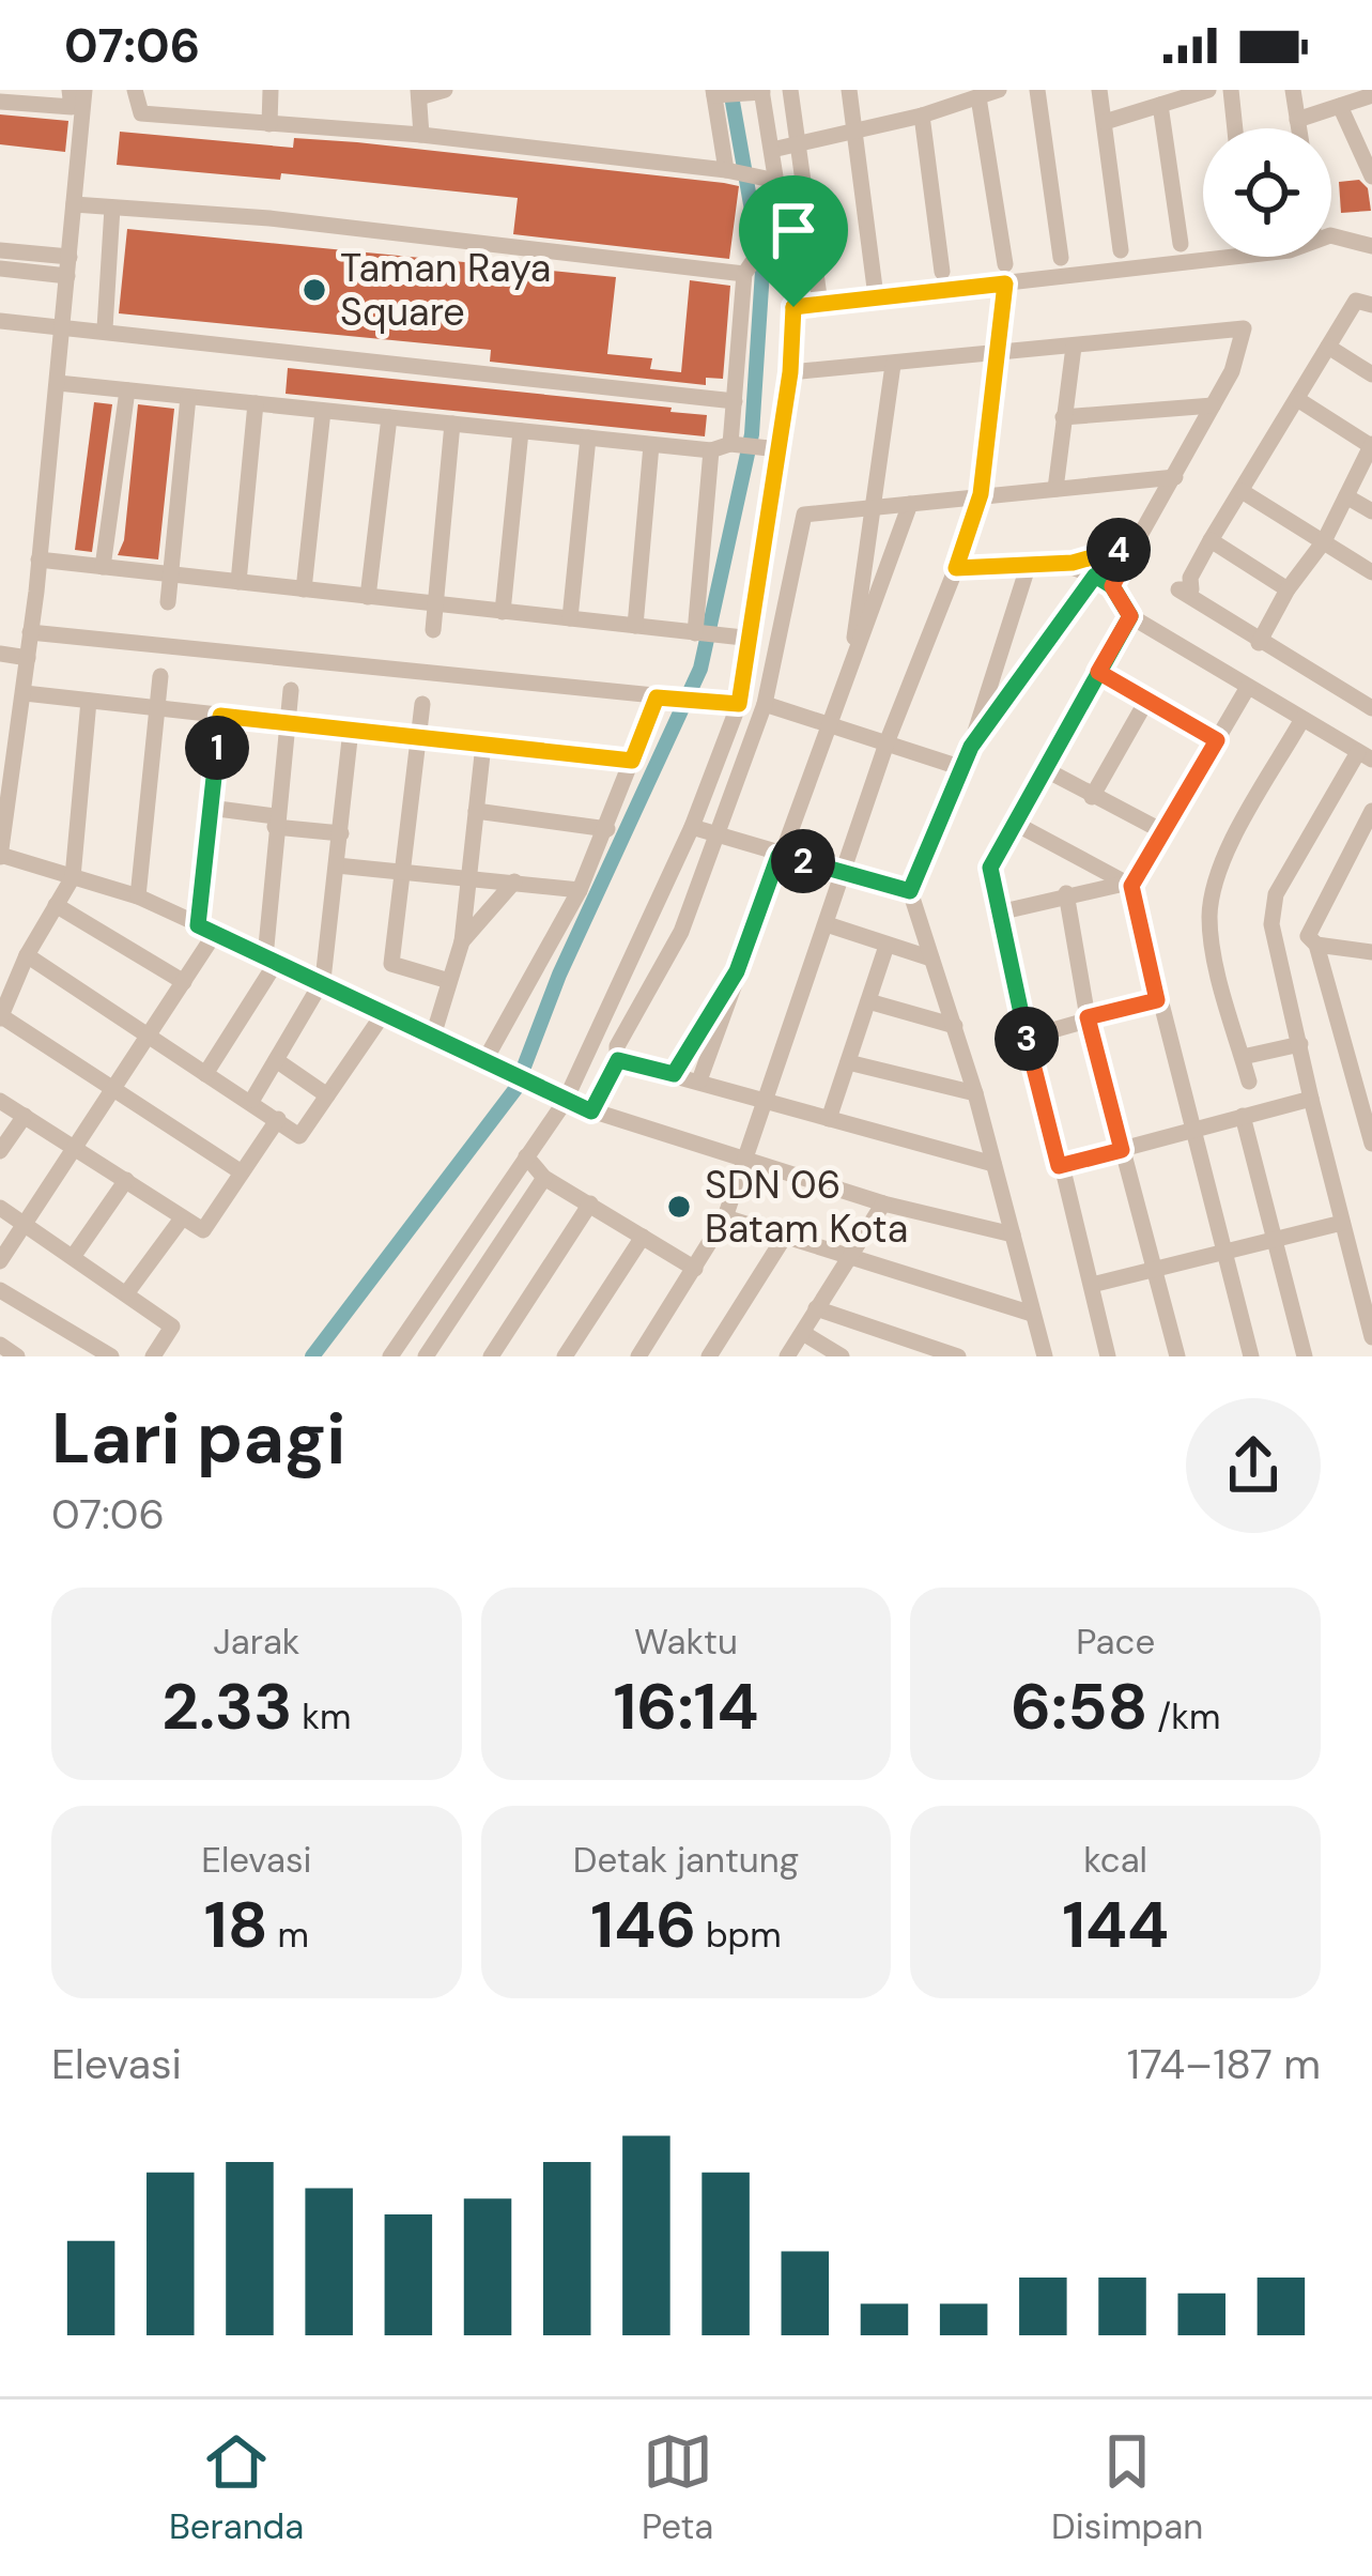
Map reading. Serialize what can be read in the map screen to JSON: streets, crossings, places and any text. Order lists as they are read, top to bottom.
{
  "places": ["Taman Raya Square", "SDN 06 Batam Kota"],
  "page": {
    "status": "07:06",
    "pins": [
      "4",
      "1",
      "2",
      "3"
    ],
    "heading": ["Lari pagi", "07:06"],
    "stats": [
      ["Jarak", "2.33 km"],
      ["Waktu", "16:14"],
      ["Pace", "6:58 /km"],
      ["Elevasi", "18 m"],
      ["Detak jantung", "146 bpm"],
      ["kcal", "144"]
    ],
    "chart": ["Elevasi", "174–187 m"],
    "tabs": ["Beranda", "Peta", "Disimpan"]
  }
}
